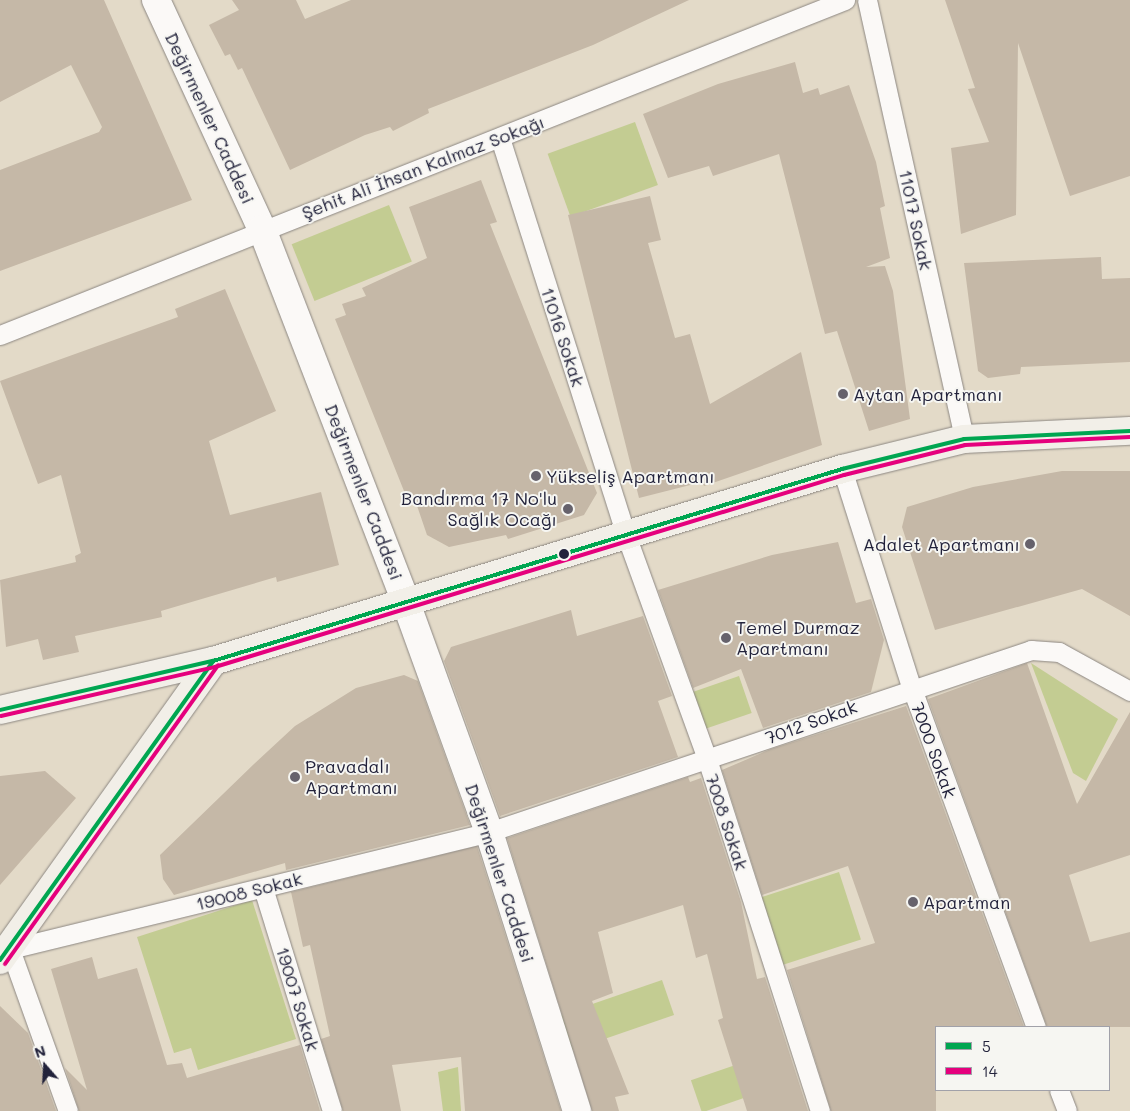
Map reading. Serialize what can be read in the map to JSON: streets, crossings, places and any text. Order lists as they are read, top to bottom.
{
  "streets": {
    "street": ["Değirmenler Caddesi"],
    "lane": [
      "Şehit Ali İhsan Kalmaz Sokağı",
      "11017 Sokak",
      "11016 Sokak",
      "7012 Sokak",
      "7000 Sokak",
      "7008 Sokak",
      "19008 Sokak",
      "19007 Sokak"
    ]
  },
  "crossings": [
    ["Değirmenler Caddesi", "Şehit Ali İhsan Kalmaz Sokağı"],
    ["Değirmenler Caddesi", "7012 Sokak"],
    ["Değirmenler Caddesi", "19008 Sokak"],
    ["Şehit Ali İhsan Kalmaz Sokağı", "11016 Sokak"],
    ["11016 Sokak", "7008 Sokak"],
    ["7012 Sokak", "7000 Sokak"],
    ["7012 Sokak", "7008 Sokak"],
    ["7012 Sokak", "19008 Sokak"],
    ["19008 Sokak", "19007 Sokak"]
  ],
  "places": [
    "Aytan Apartmanı",
    "Yükseliş Apartmanı",
    "Bandırma 17 No'lu Sağlık Ocağı",
    "Adalet Apartmanı",
    "Temel Durmaz Apartmanı",
    "Pravadalı Apartmanı",
    "Apartman"
  ],
  "lines": ["transit line 5", "transit line 14"],
  "legend": ["5", "14"],
  "north": "top"
}
